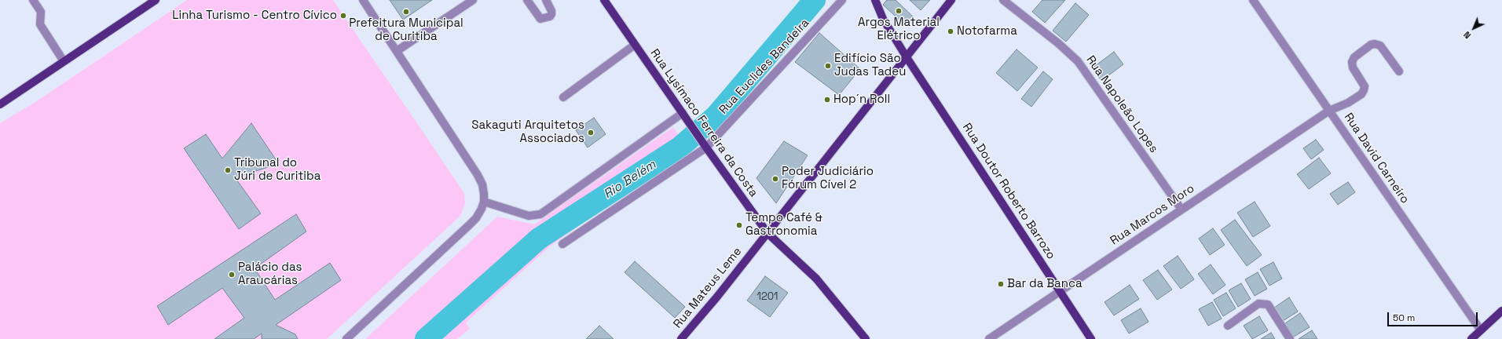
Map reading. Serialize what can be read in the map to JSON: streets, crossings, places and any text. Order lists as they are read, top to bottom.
{
  "streets": {
    "main road": ["Rua Lysímaco Ferreira da Costa", "Rua Doutor Roberto Barrozo", "Rua Mateus Leme"],
    "street": [
      "Rua Euclides Bandeira",
      "Rua Napoleão Lopes",
      "Rua David Carneiro",
      "Rua Marcos Moro"
    ]
  },
  "crossings": [
    ["Rua Euclides Bandeira", "Rua Lysímaco Ferreira da Costa"],
    ["Rua Napoleão Lopes", "Rua Marcos Moro"],
    ["Rua Lysímaco Ferreira da Costa", "Rua Mateus Leme"],
    ["Rua David Carneiro", "Rua Marcos Moro"],
    ["Rua Doutor Roberto Barrozo", "Rua Marcos Moro"],
    ["Rua Doutor Roberto Barrozo", "Rua Mateus Leme"]
  ],
  "water": ["Rio Belém"],
  "places": [
    "Argos Material Elétrico",
    "Prefeitura Municipal de Curitiba",
    "Linha Turismo - Centro Cívico",
    "Notofarma",
    "Edifício São Judas Tadeu",
    "Hop´n Roll",
    "Sakaguti Arquitetos Associados",
    "Tribunal do Júri de Curitiba",
    "Poder Judiciário Fórum Cível 2",
    "Tempo Café & Gastronomia",
    "Palácio das Araucárias",
    "Bar da Banca"
  ],
  "house_numbers": ["1201"],
  "scale_bar": "50 m",
  "north": "bottom left"
}
